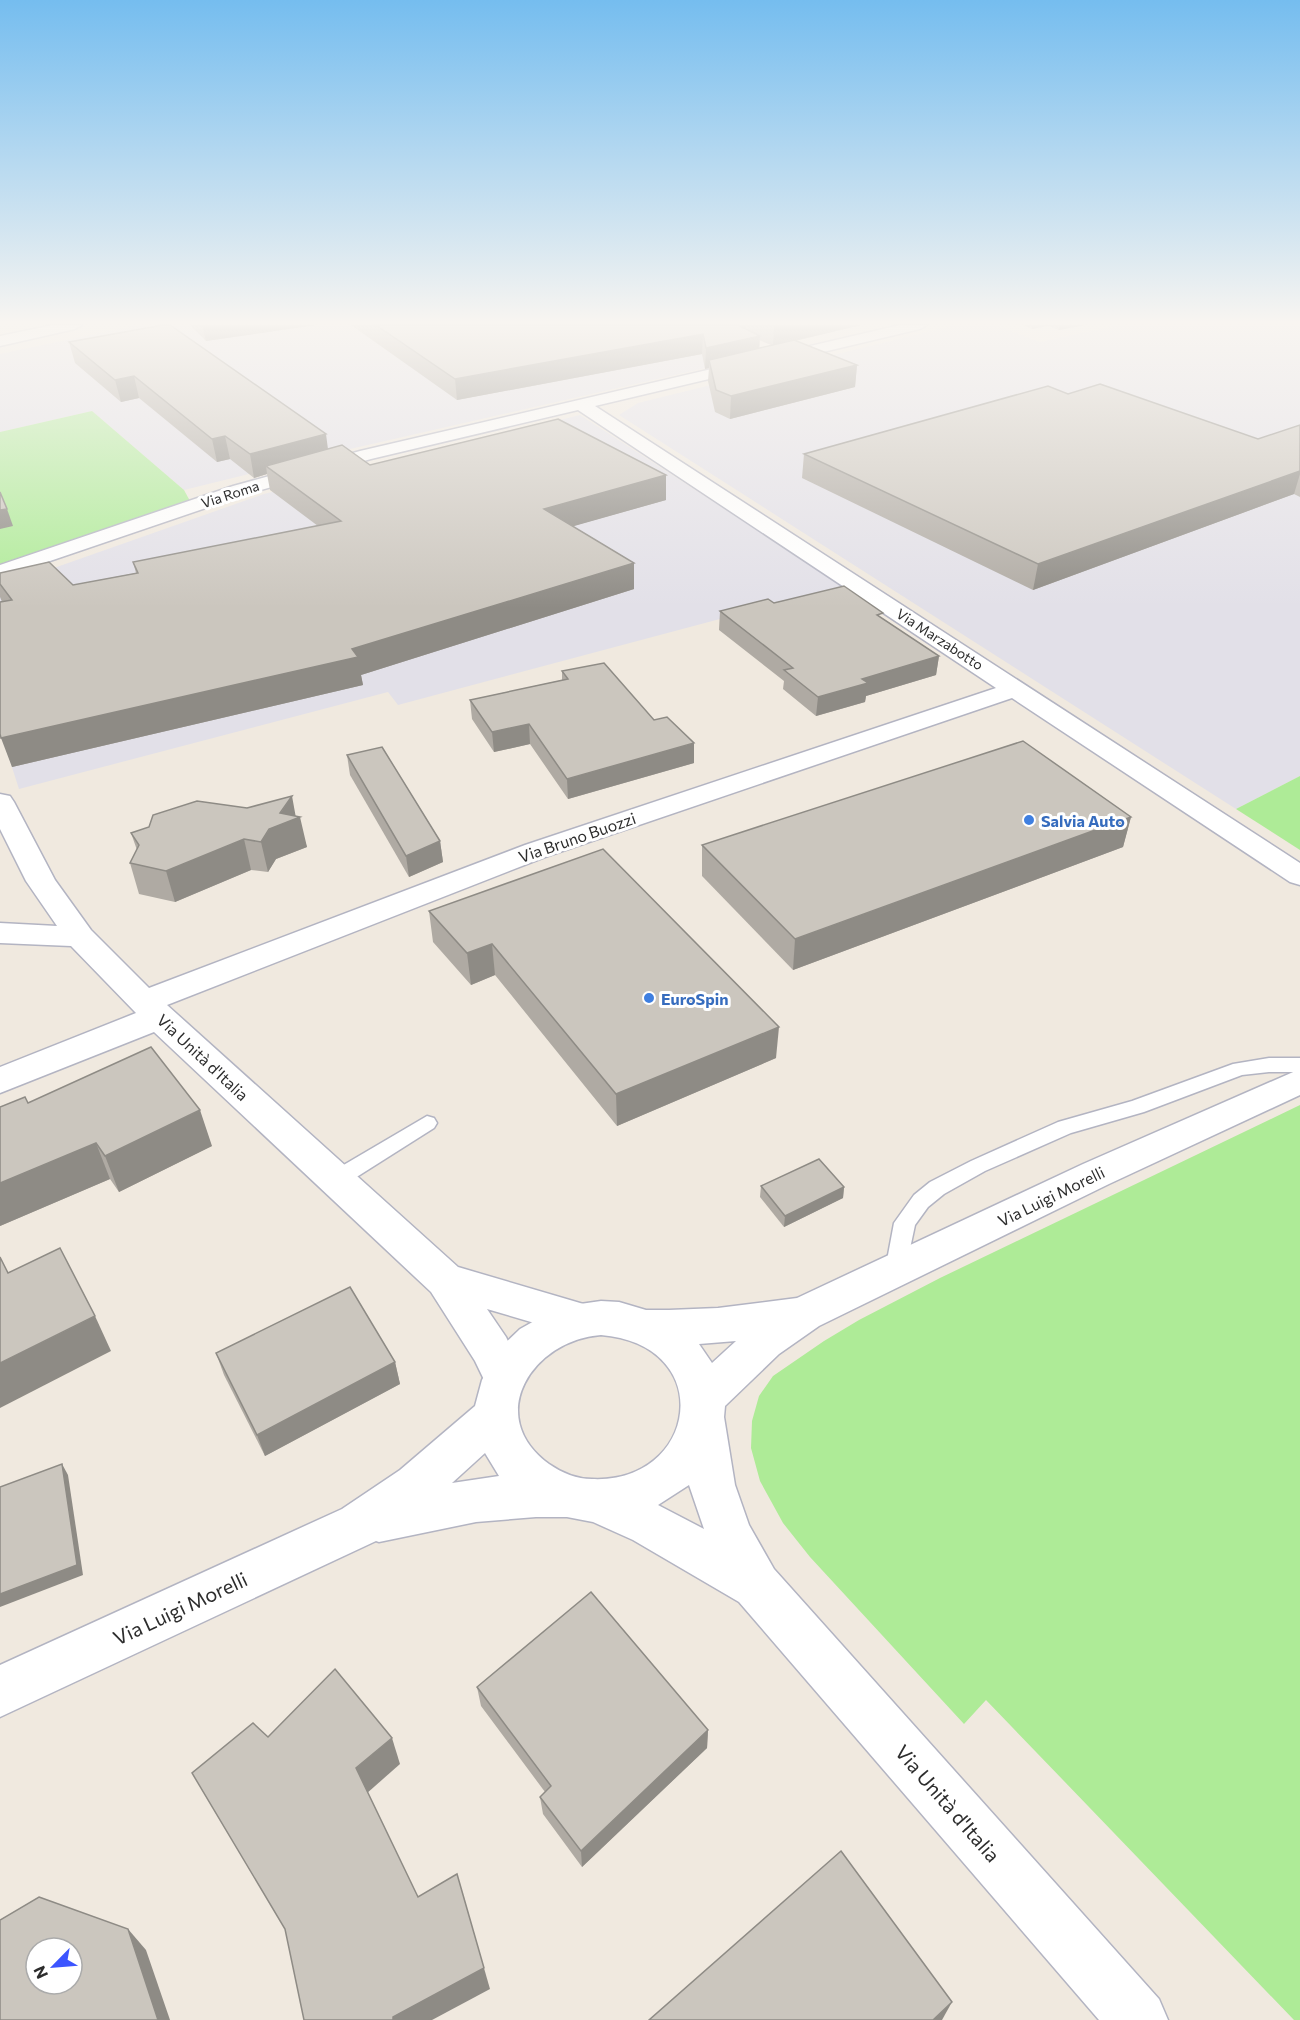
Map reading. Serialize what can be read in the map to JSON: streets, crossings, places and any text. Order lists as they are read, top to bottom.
{
  "streets": {
    "street": [
      "Via Roma",
      "Via Marzabotto",
      "Via Bruno Buozzi",
      "Via Unità d'Italia",
      "Via Luigi Morelli"
    ]
  },
  "crossings": [
    ["Via Marzabotto", "Via Bruno Buozzi"],
    ["Via Bruno Buozzi", "Via Unità d'Italia"],
    ["Via Unità d'Italia", "Via Luigi Morelli"]
  ],
  "places": ["Salvia Auto", "EuroSpin"],
  "north": "bottom left"
}
